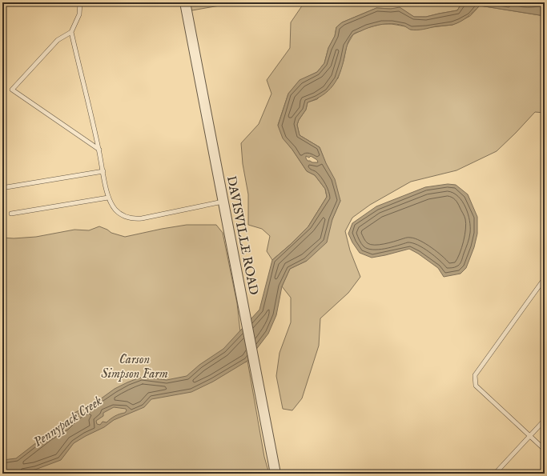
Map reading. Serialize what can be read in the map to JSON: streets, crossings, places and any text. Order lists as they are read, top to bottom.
{
  "streets": {
    "street": ["DAVISVILLE ROAD"]
  },
  "water": ["Pennypack Creek"],
  "parks": ["Carson Simpson Farm"]
}
